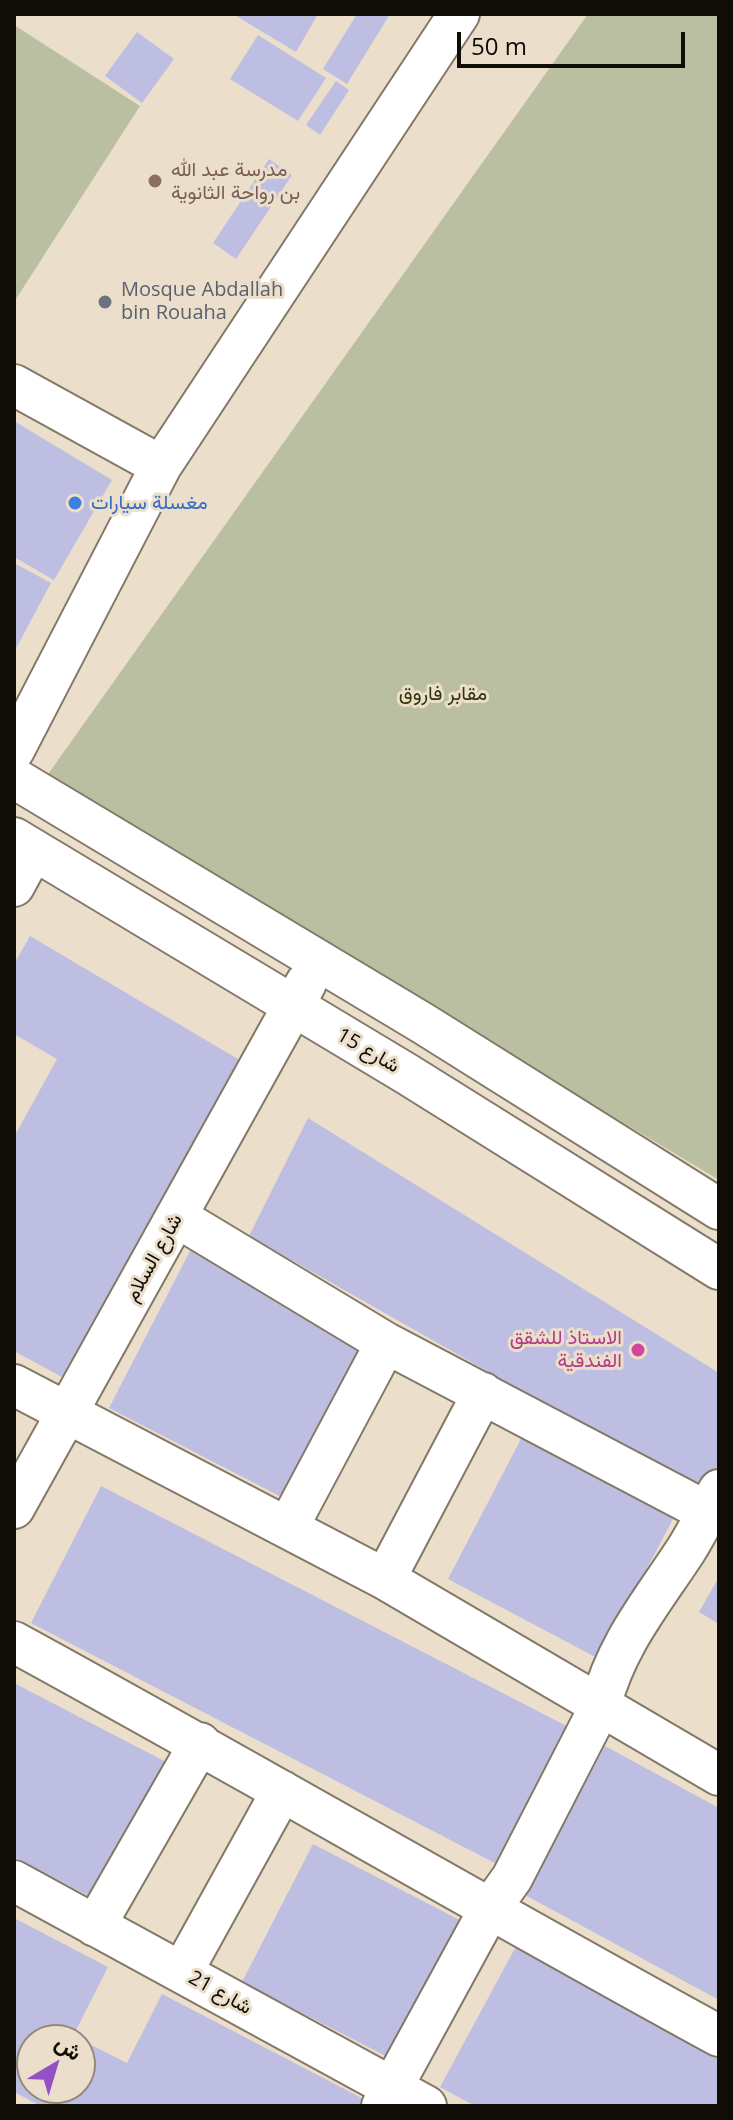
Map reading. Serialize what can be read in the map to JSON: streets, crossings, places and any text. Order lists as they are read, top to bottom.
{
  "streets": {
    "street": ["شارع 15", "شارع السلام", "شارع 21"]
  },
  "crossings": [
    ["شارع 15", "شارع السلام"]
  ],
  "parks": ["مقابر فاروق"],
  "places": [
    "مدرسة عبد الله بن رواحة الثانوية",
    "Mosque Abdallah bin Rouaha",
    "مغسلة سيارات",
    "الاستاذ للشقق الفندقية"
  ],
  "scale_bar": "50 m",
  "north": "top right"
}
